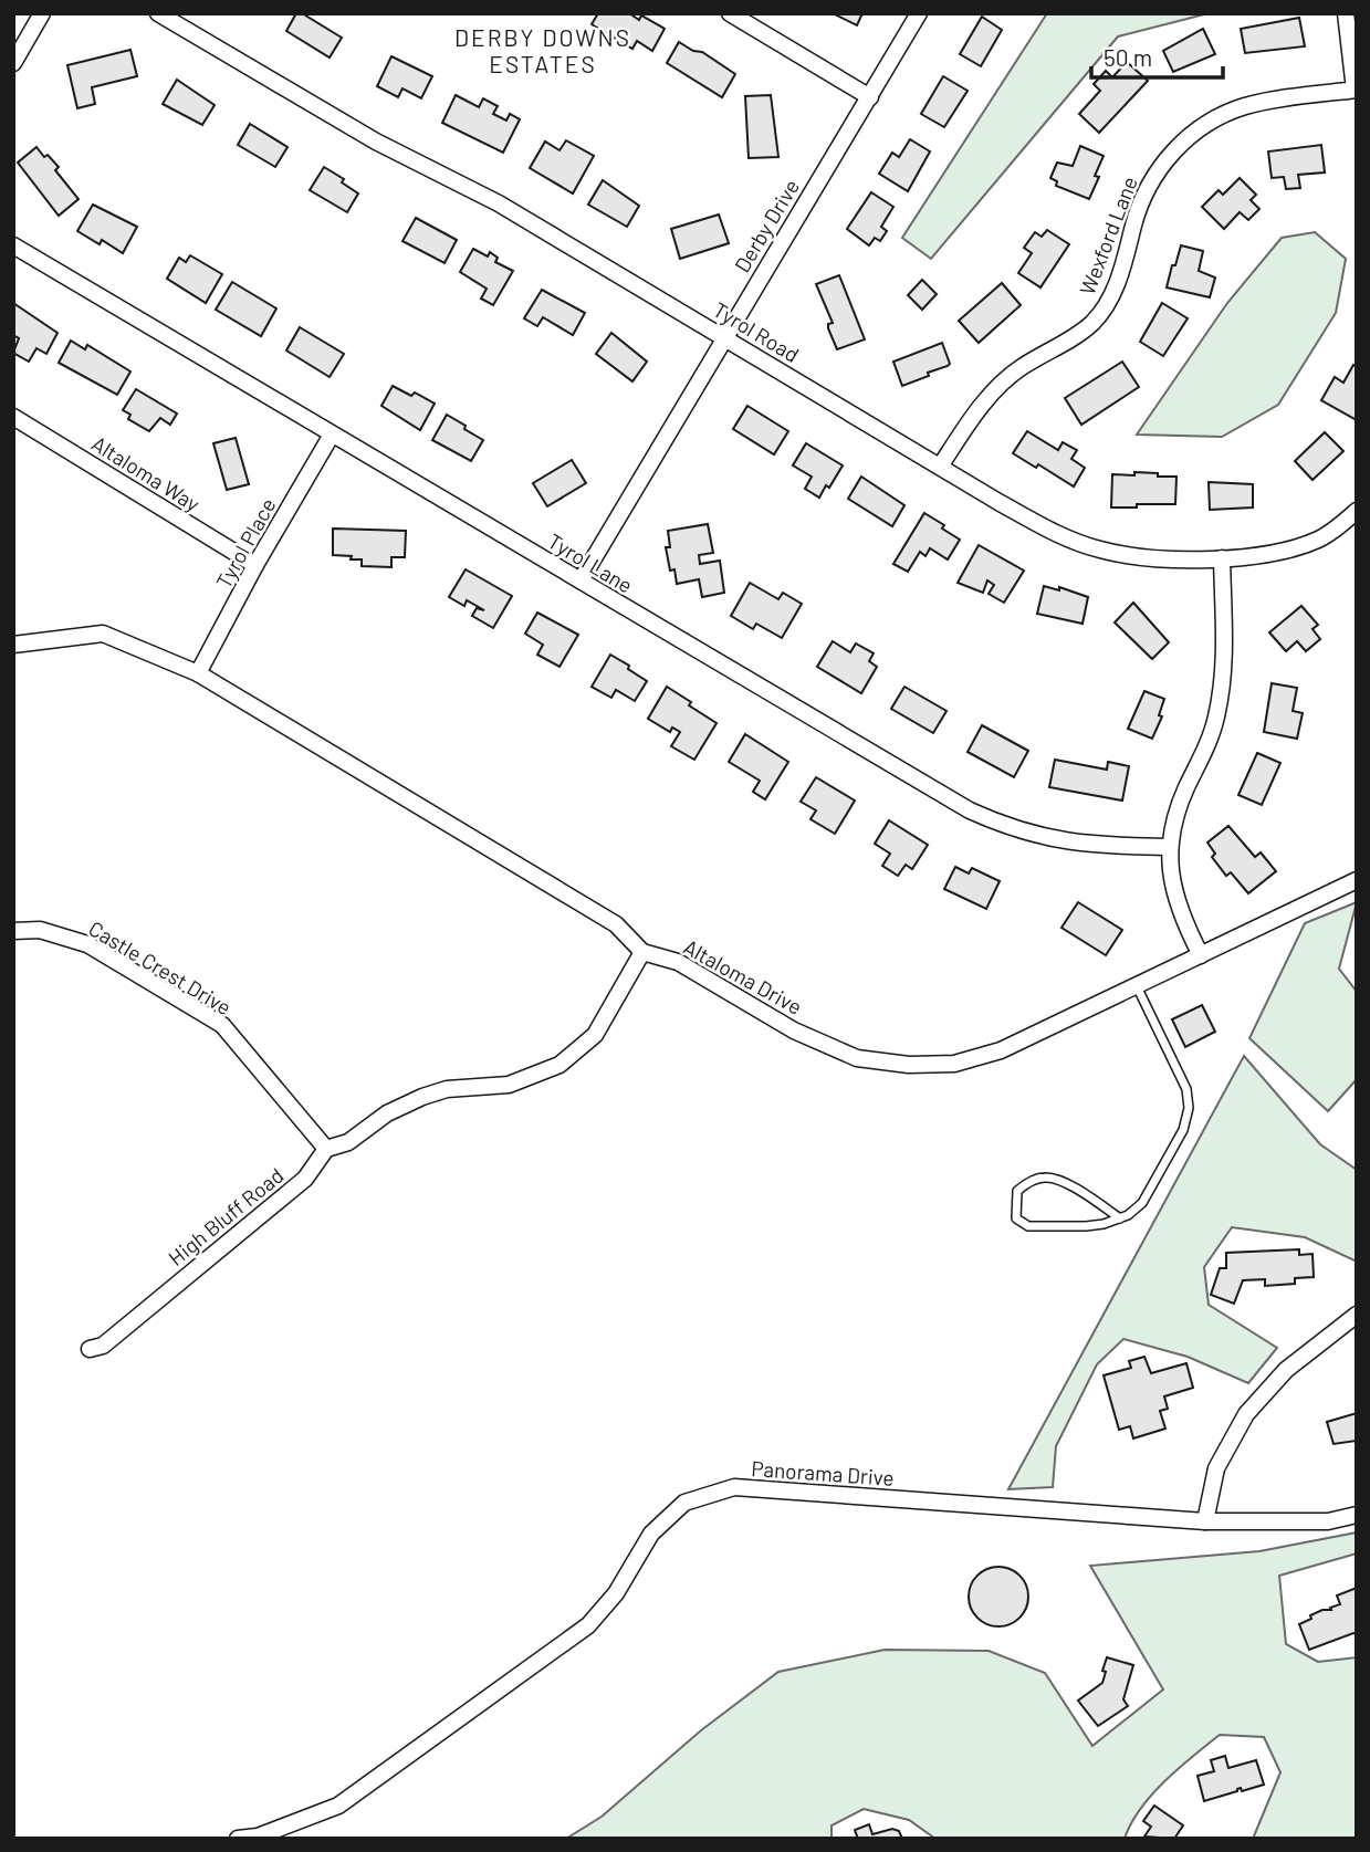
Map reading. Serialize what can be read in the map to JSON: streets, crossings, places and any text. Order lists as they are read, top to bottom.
{
  "streets": {
    "street": [
      "Derby Drive",
      "Wexford Lane",
      "Tyrol Road",
      "Altaloma Way",
      "Tyrol Place",
      "Tyrol Lane",
      "Castle Crest Drive",
      "Altaloma Drive",
      "High Bluff Road",
      "Panorama Drive"
    ]
  },
  "crossings": [
    ["Derby Drive", "Tyrol Road"],
    ["Derby Drive", "Tyrol Lane"],
    ["Wexford Lane", "Tyrol Road"],
    ["Altaloma Way", "Tyrol Place"],
    ["Tyrol Place", "Tyrol Lane"],
    ["Castle Crest Drive", "High Bluff Road"],
    ["Altaloma Drive", "High Bluff Road"]
  ],
  "districts": ["DERBY DOWNS ESTATES"],
  "scale_bar": "50 m"
}
